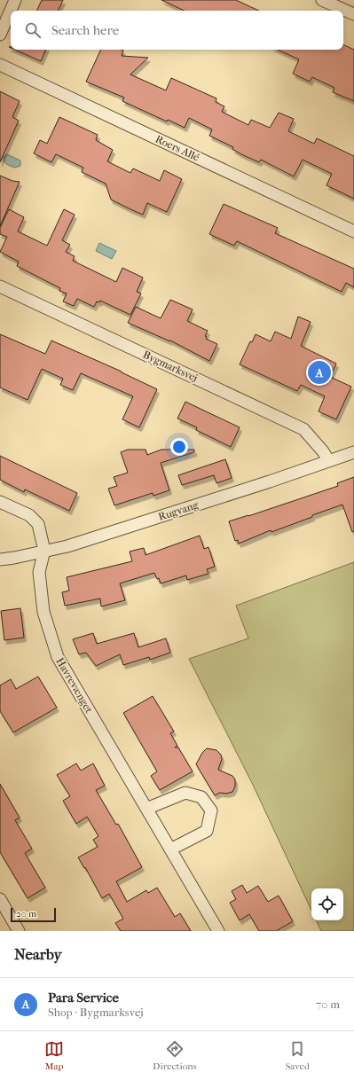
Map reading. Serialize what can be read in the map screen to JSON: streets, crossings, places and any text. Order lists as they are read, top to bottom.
{
  "streets": {
    "street": [
      "Roers Allé",
      "Bygmarksvej",
      "Rugvang",
      "Havrevænget"
    ]
  },
  "crossings": [
    ["Bygmarksvej", "Rugvang"],
    ["Rugvang", "Havrevænget"]
  ],
  "scale_bar": "20 m",
  "page": {
    "search": "Search here",
    "pins": "A",
    "scale": "20 m",
    "heading": "Nearby",
    "list": [
      {
        "mark": "A",
        "name": "Para Service",
        "note": "Shop · Bygmarksvej",
        "value": "70 m"
      }
    ],
    "nav": ["Map", "Directions", "Saved"]
  }
}
